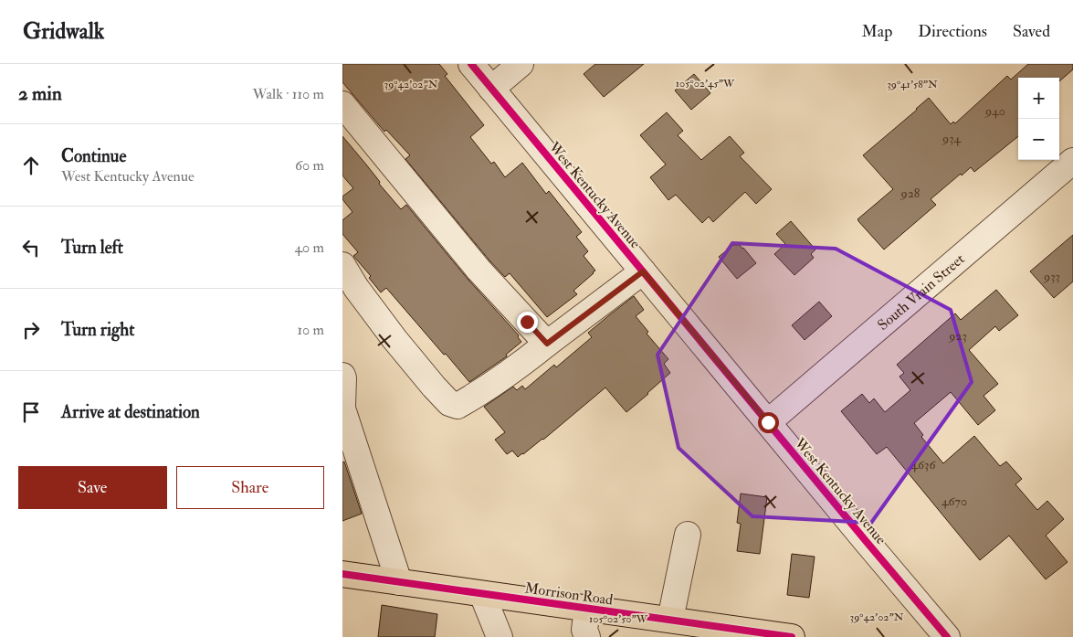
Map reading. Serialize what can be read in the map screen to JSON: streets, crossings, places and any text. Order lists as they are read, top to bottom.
{
  "streets": {
    "main road": ["Morrison Road"],
    "street": ["West Kentucky Avenue", "South Vrain Street"]
  },
  "crossings": [
    ["West Kentucky Avenue", "South Vrain Street"]
  ],
  "house_numbers": [
    "940",
    "934",
    "928",
    "933",
    "923",
    "4636",
    "4670"
  ],
  "page": {
    "header": "Gridwalk",
    "nav": ["Map", "Directions", "Saved"],
    "heading": ["2 min", "Walk · 110 m"],
    "map_buttons": ["+", "−"],
    "list": [
      ["Continue", "West Kentucky Avenue", "60 m"],
      ["Turn left", "40 m"],
      ["Turn right", "10 m"],
      "Arrive at destination"
    ],
    "buttons": ["Save", "Share"]
  },
  "coordinates": [
    "105°02'45\"W",
    "39°42'02\"N",
    "39°41'58\"N",
    "105°02'50\"W"
  ]
}
